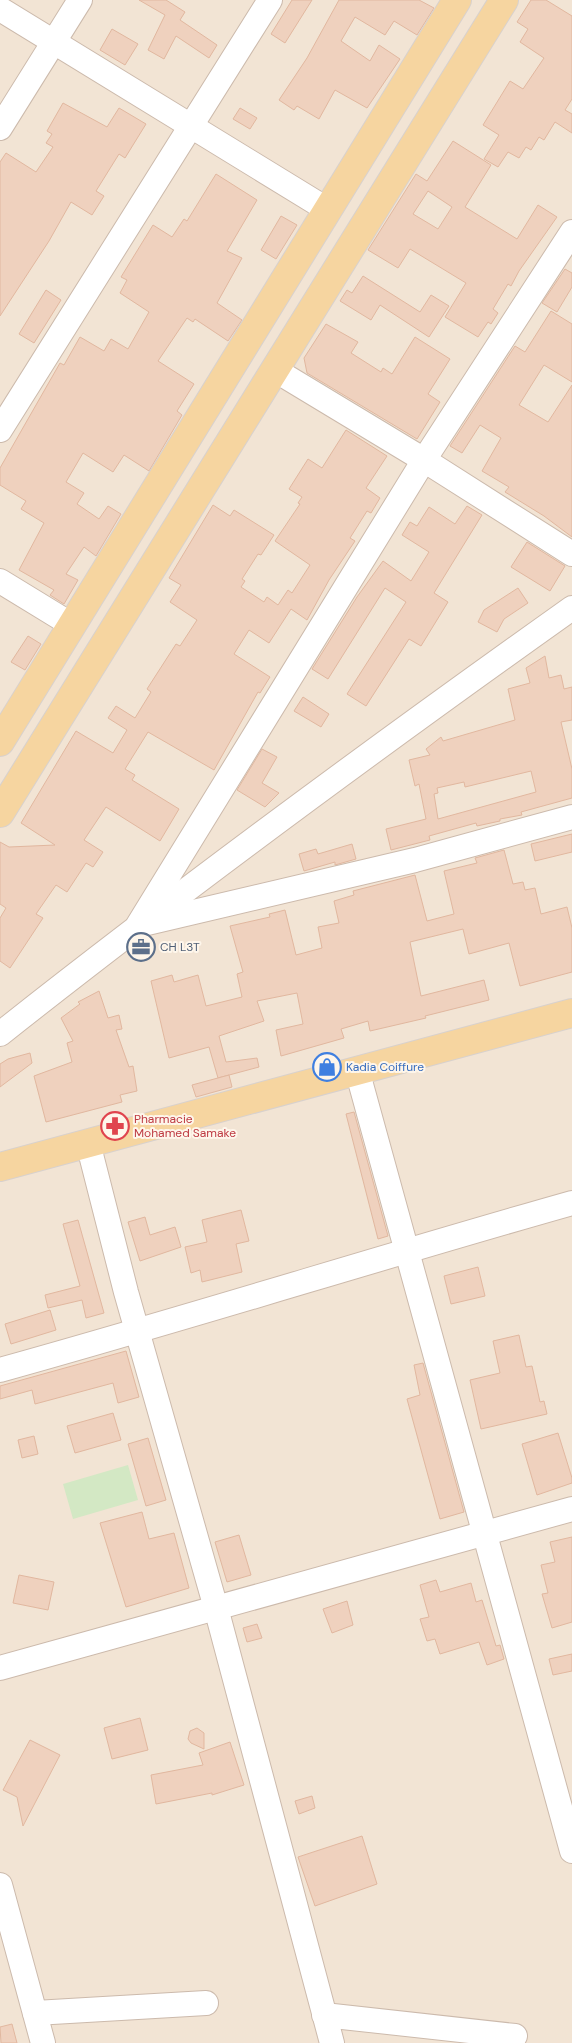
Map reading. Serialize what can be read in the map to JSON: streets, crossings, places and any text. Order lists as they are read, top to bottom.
{
  "places": {
    "office": ["CH L3T"],
    "shop": ["Kadia Coiffure"],
    "pharmacy": ["Pharmacie Mohamed Samake"]
  }
}
